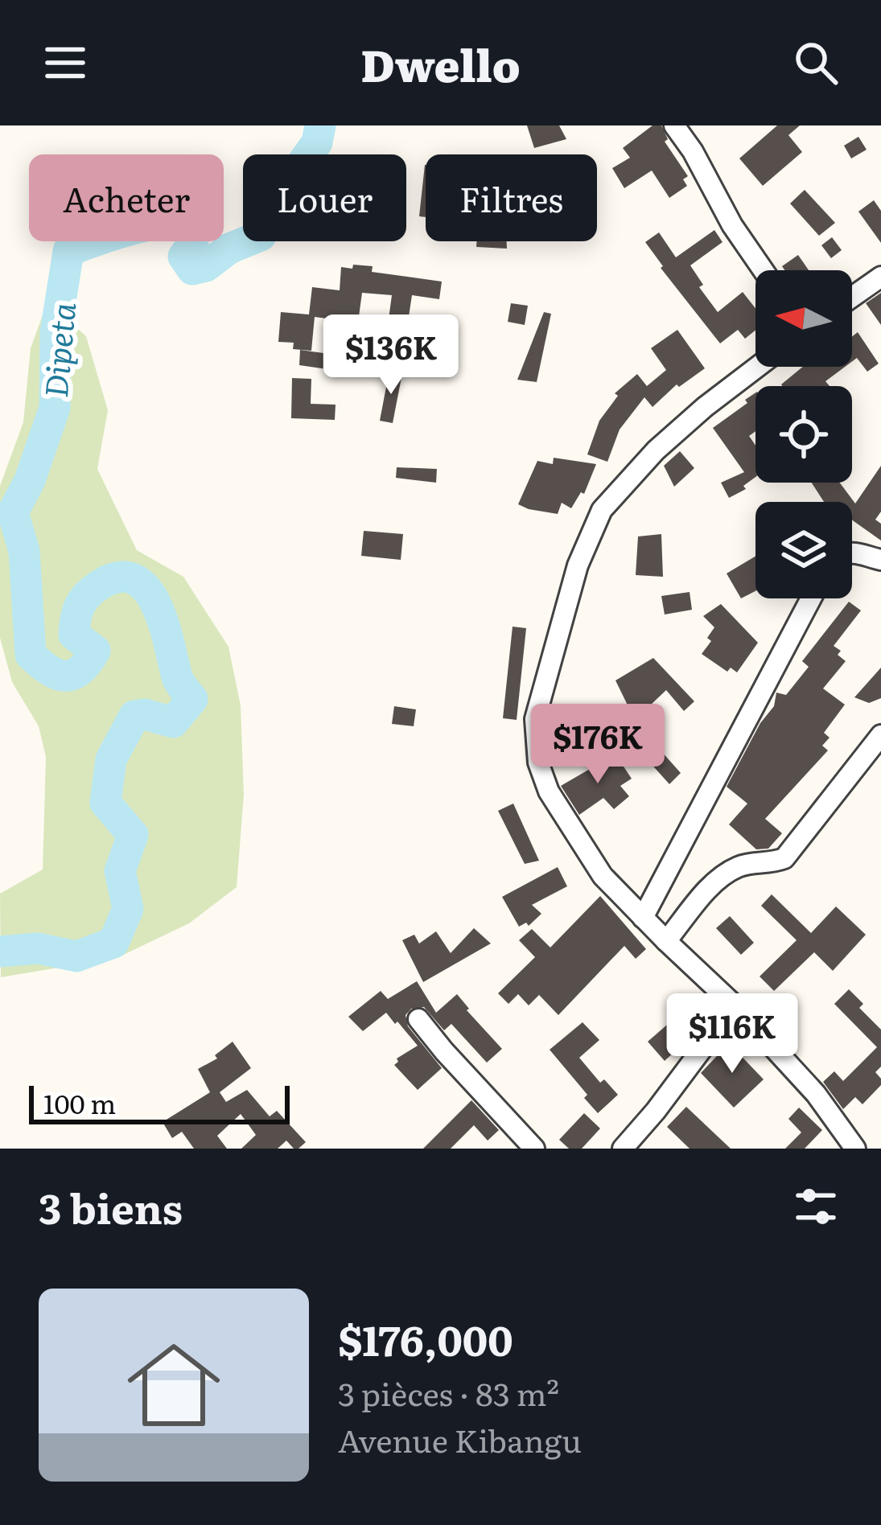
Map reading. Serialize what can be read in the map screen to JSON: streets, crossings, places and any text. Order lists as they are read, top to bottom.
{
  "water": ["Dipeta"],
  "scale_bar": "100 m",
  "north": "left",
  "page": {
    "header": "Dwello",
    "chip": ["Acheter", "Louer", "Filtres"],
    "price": ["$136K", "$176K", "$116K"],
    "scale": "100 m",
    "heading": "3 biens",
    "list": [
      {
        "name": "$176,000",
        "note": "3 pièces · 83 m² · Avenue Kibangu"
      }
    ]
  }
}
